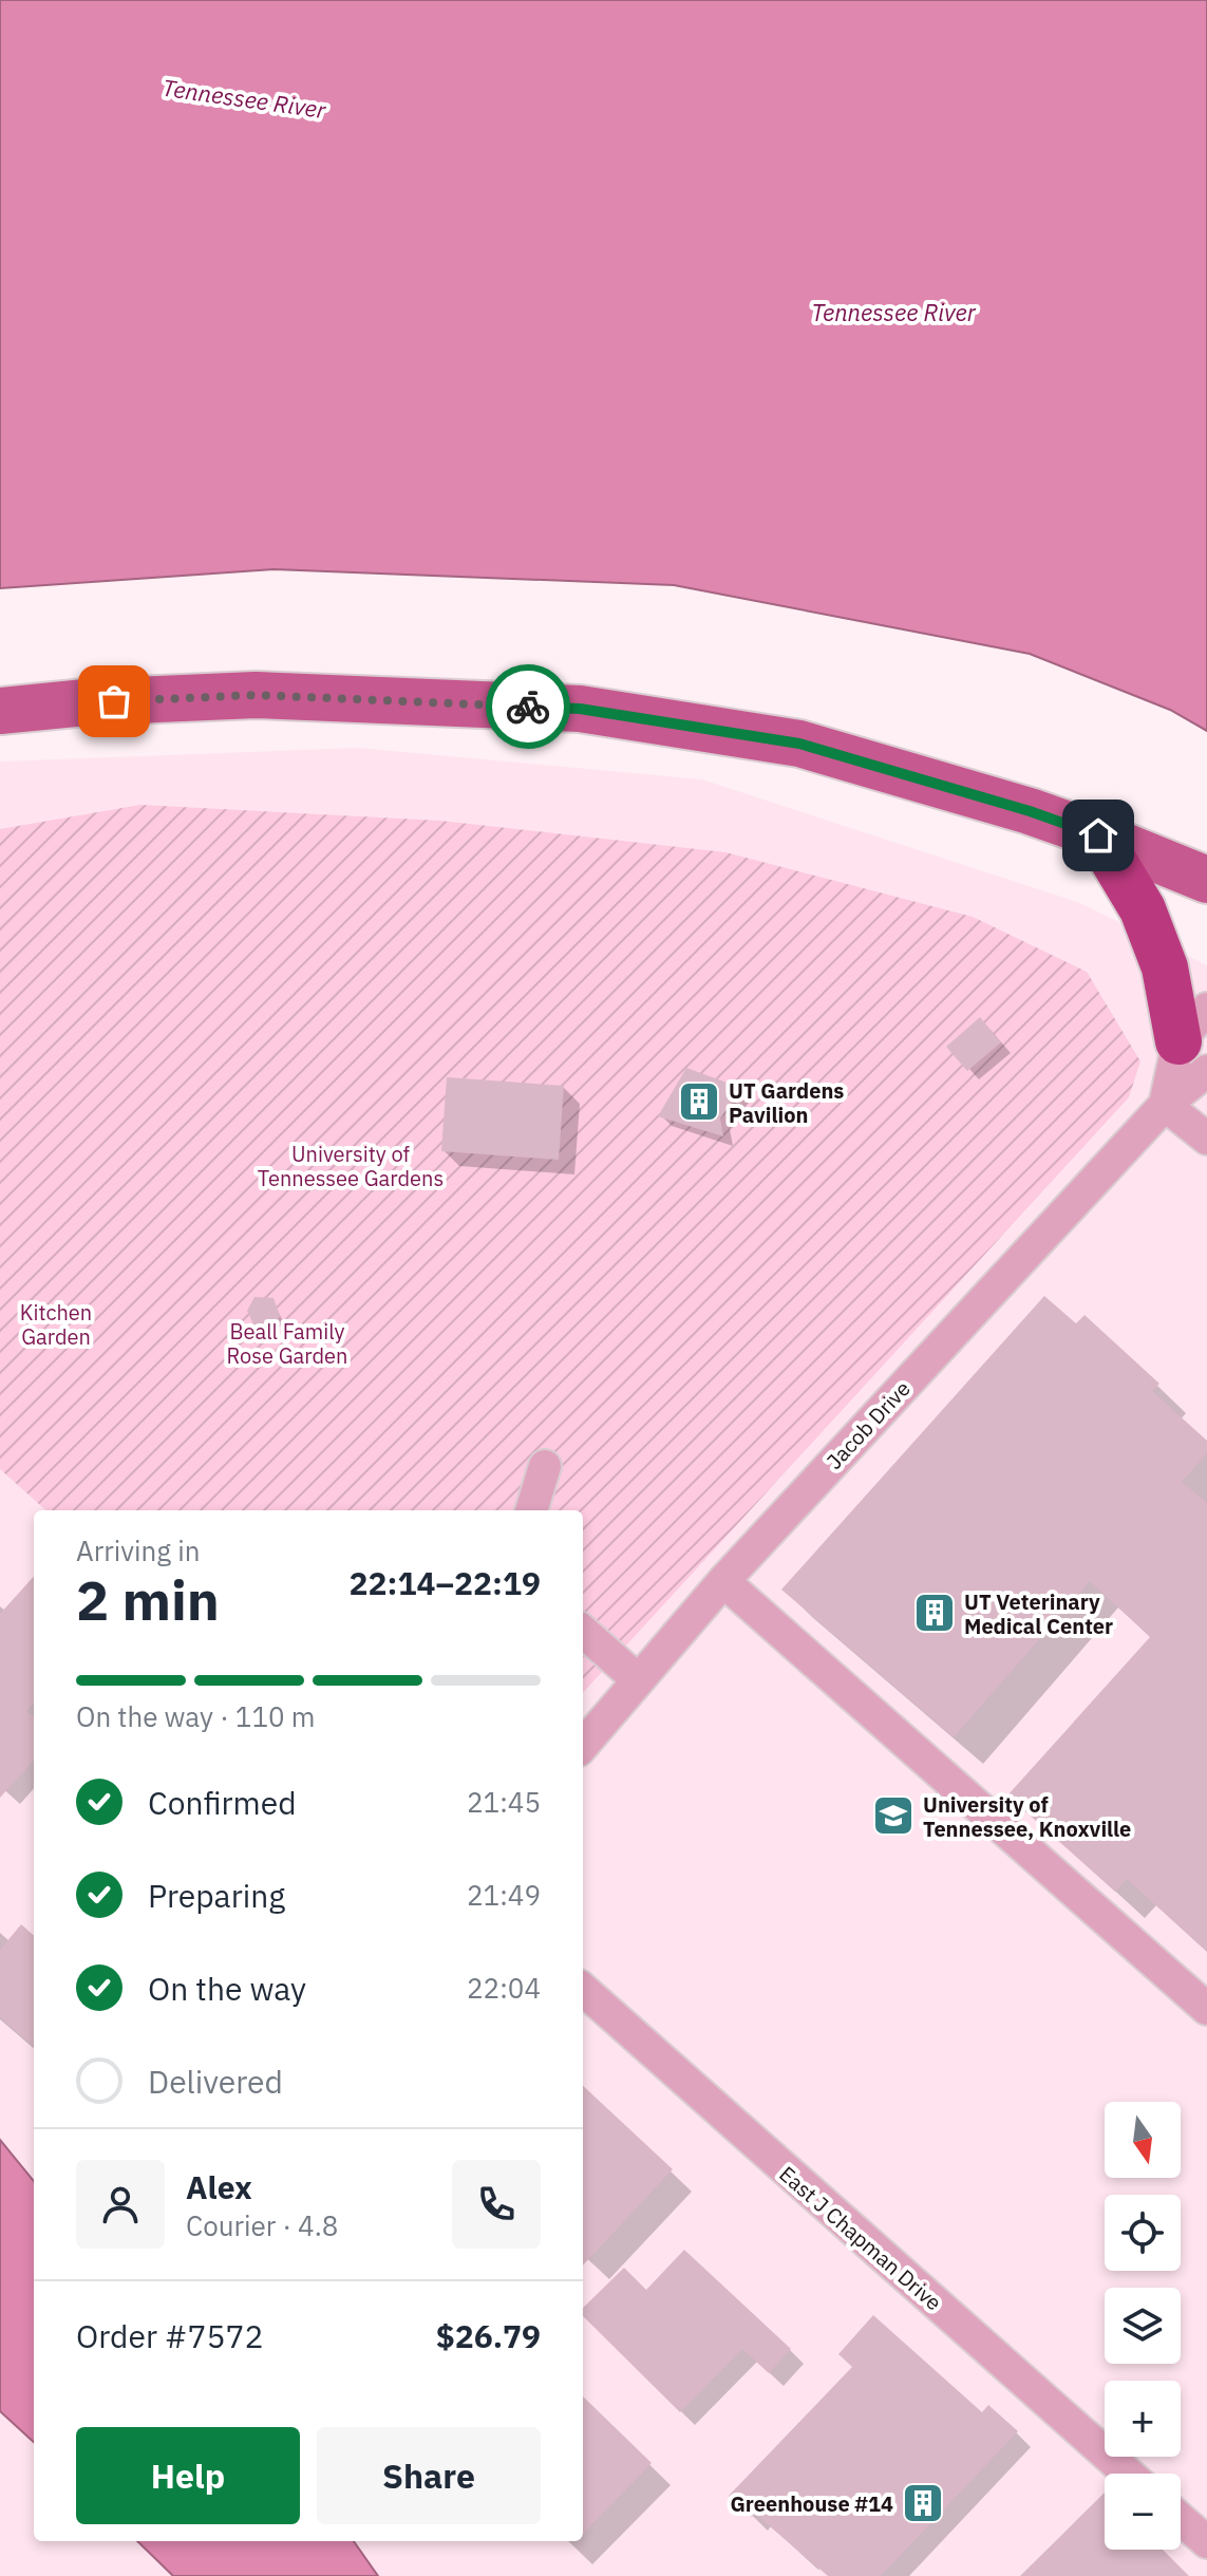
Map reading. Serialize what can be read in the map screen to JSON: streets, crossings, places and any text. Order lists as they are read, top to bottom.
{
  "streets": {
    "street": ["Jacob Drive", "East J Chapman Drive"]
  },
  "water": ["Tennessee River"],
  "parks": ["University of Tennessee Gardens", "Kitchen Garden", "Beall Family Rose Garden"],
  "places": {
    "building": ["UT Gardens Pavilion", "UT Veterinary Medical Center", "Greenhouse #14"],
    "school or university": ["University of Tennessee, Knoxville"]
  },
  "north": "bottom",
  "page": {
    "heading": ["2 min", "Arriving in", "22:14–22:19"],
    "panel": [
      "Alex",
      "Courier · 4.8",
      "Order #7572",
      "$26.79"
    ],
    "bar": "On the way · 110 m",
    "list": [
      ["Confirmed", "21:45"],
      ["Preparing", "21:49"],
      ["On the way", "22:04"],
      "Delivered"
    ],
    "map_buttons": ["+", "−"],
    "buttons": ["Help", "Share"]
  }
}
